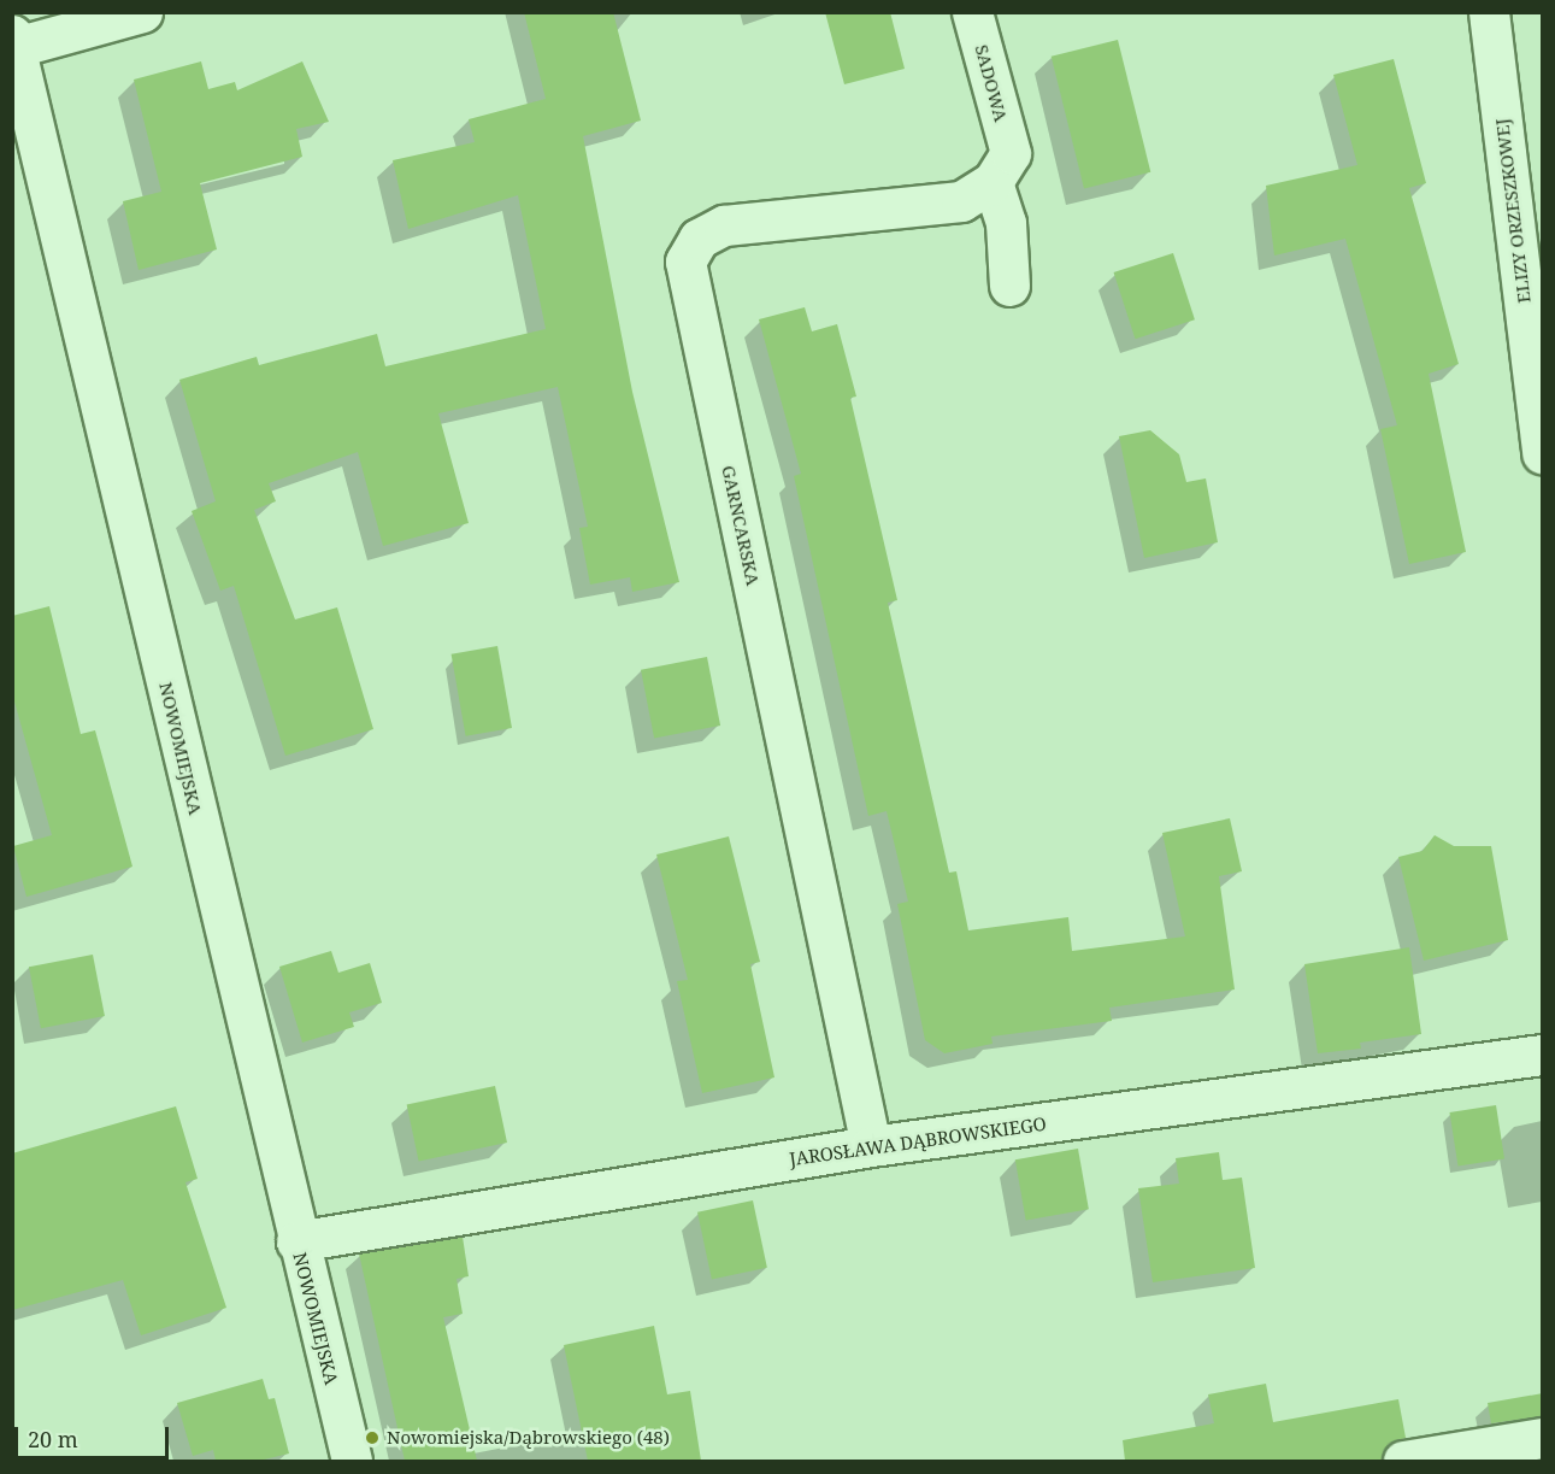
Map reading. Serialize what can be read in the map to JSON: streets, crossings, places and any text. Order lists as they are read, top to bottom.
{
  "streets": {
    "street": [
      "SADOWA",
      "ELIZY ORZESZKOWEJ",
      "GARNCARSKA",
      "NOWOMIEJSKA",
      "JAROSŁAWA DĄBROWSKIEGO"
    ]
  },
  "crossings": [
    ["SADOWA", "GARNCARSKA"],
    ["GARNCARSKA", "JAROSŁAWA DĄBROWSKIEGO"],
    ["NOWOMIEJSKA", "JAROSŁAWA DĄBROWSKIEGO"]
  ],
  "places": ["Nowomiejska/Dąbrowskiego (48)"],
  "scale_bar": "20 m"
}
